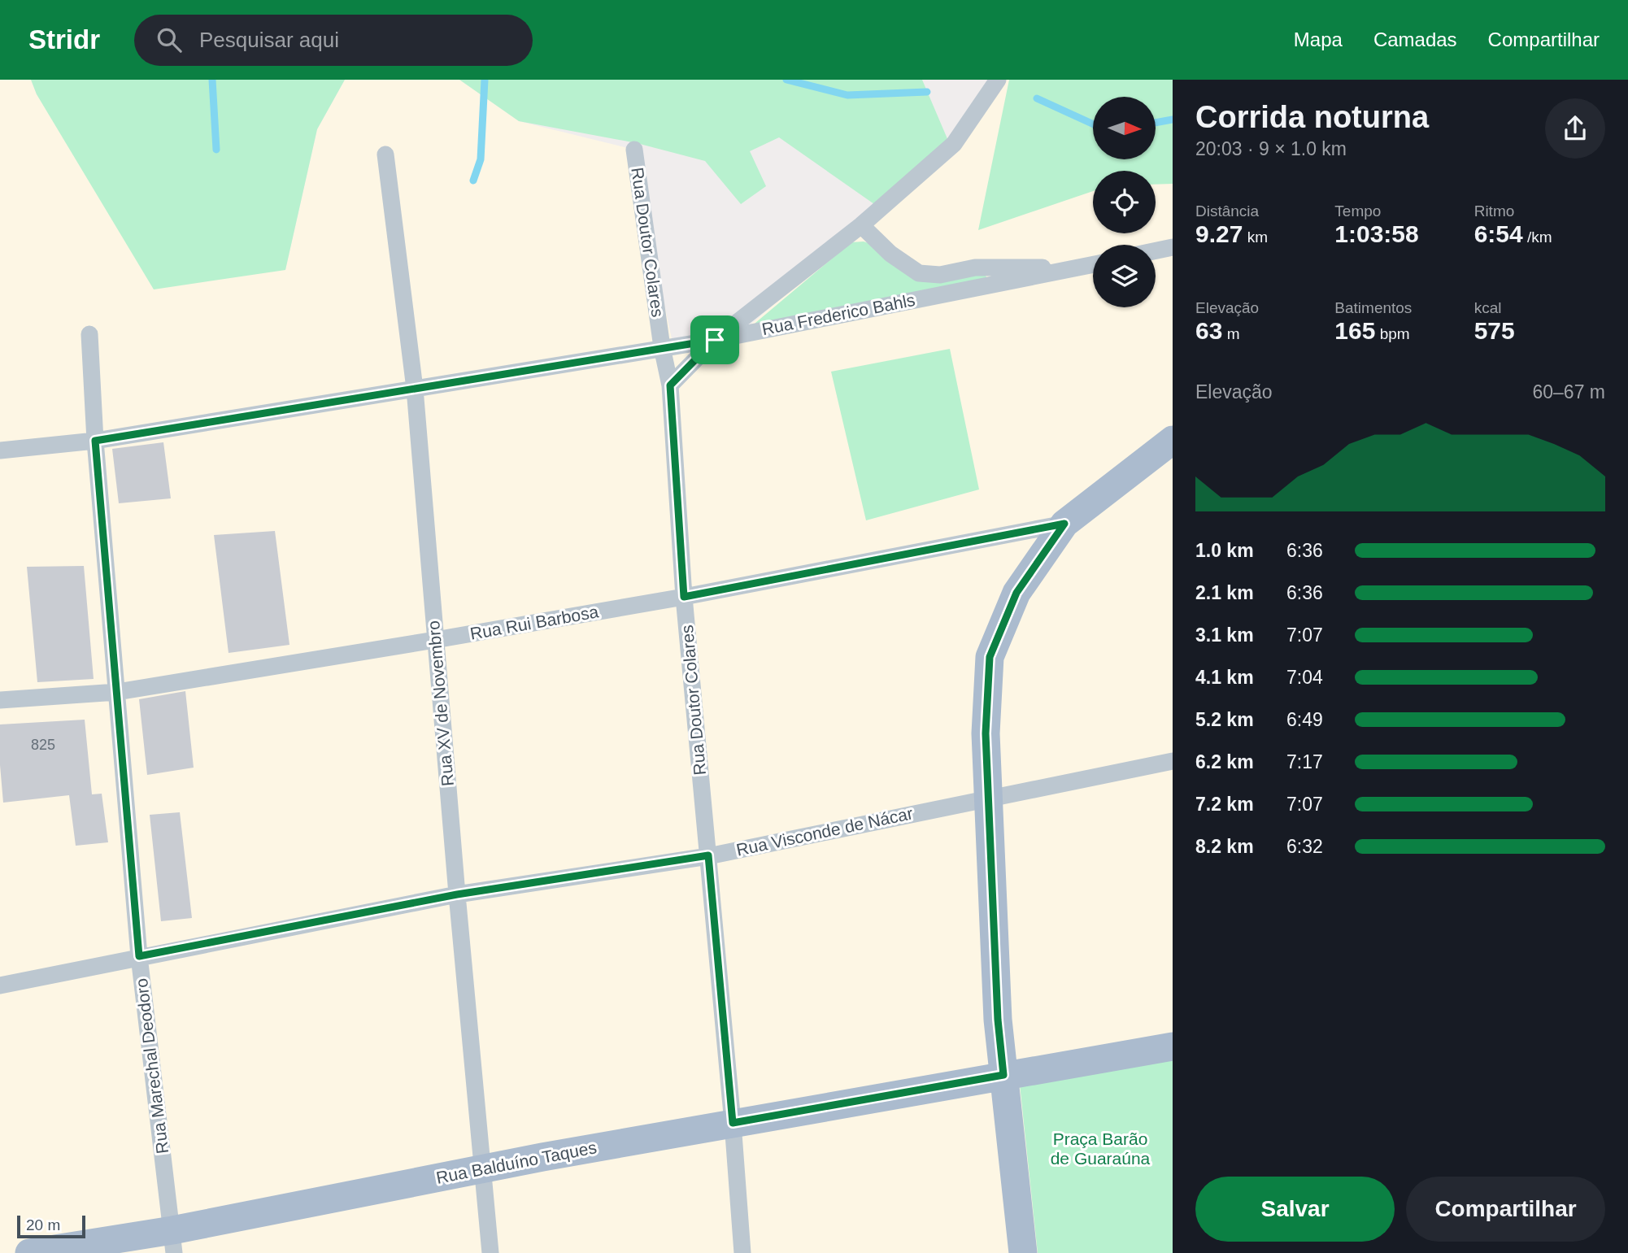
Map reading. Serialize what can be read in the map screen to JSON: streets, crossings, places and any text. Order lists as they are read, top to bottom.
{
  "streets": {
    "main road": ["Rua Balduíno Taques"],
    "street": [
      "Rua Doutor Colares",
      "Rua Frederico Bahls",
      "Rua Rui Barbosa",
      "Rua XV de Novembro",
      "Rua Visconde de Nácar",
      "Rua Marechal Deodoro"
    ]
  },
  "crossings": [
    ["Rua Doutor Colares", "Rua Frederico Bahls"],
    ["Rua Doutor Colares", "Rua Rui Barbosa"],
    ["Rua Doutor Colares", "Rua Visconde de Nácar"],
    ["Rua Doutor Colares", "Rua Balduíno Taques"],
    ["Rua Frederico Bahls", "Rua XV de Novembro"],
    ["Rua Frederico Bahls", "Rua Marechal Deodoro"],
    ["Rua Rui Barbosa", "Rua XV de Novembro"],
    ["Rua Rui Barbosa", "Rua Marechal Deodoro"],
    ["Rua XV de Novembro", "Rua Visconde de Nácar"],
    ["Rua XV de Novembro", "Rua Balduíno Taques"],
    ["Rua Visconde de Nácar", "Rua Marechal Deodoro"],
    ["Rua Marechal Deodoro", "Rua Balduíno Taques"]
  ],
  "parks": ["Praça Barão de Guaraúna"],
  "house_numbers": ["825"],
  "scale_bar": "20 m",
  "north": "right",
  "page": {
    "header": "Stridr",
    "search": "Pesquisar aqui",
    "nav": ["Mapa", "Camadas", "Compartilhar"],
    "heading": ["Corrida noturna", "20:03 · 9 × 1.0 km"],
    "stats": [
      ["Distância", "9.27 km"],
      ["Tempo", "1:03:58"],
      ["Ritmo", "6:54 /km"],
      ["Elevação", "63 m"],
      ["Batimentos", "165 bpm"],
      ["kcal", "575"]
    ],
    "chart": ["Elevação", "60–67 m"],
    "list": [
      {
        "name": "1.0 km",
        "note": "6:36"
      },
      {
        "name": "2.1 km",
        "note": "6:36"
      },
      {
        "name": "3.1 km",
        "note": "7:07"
      },
      {
        "name": "4.1 km",
        "note": "7:04"
      },
      {
        "name": "5.2 km",
        "note": "6:49"
      },
      {
        "name": "6.2 km",
        "note": "7:17"
      },
      {
        "name": "7.2 km",
        "note": "7:07"
      },
      {
        "name": "8.2 km",
        "note": "6:32"
      }
    ],
    "buttons": ["Salvar", "Compartilhar"],
    "scale": "20 m"
  }
}
